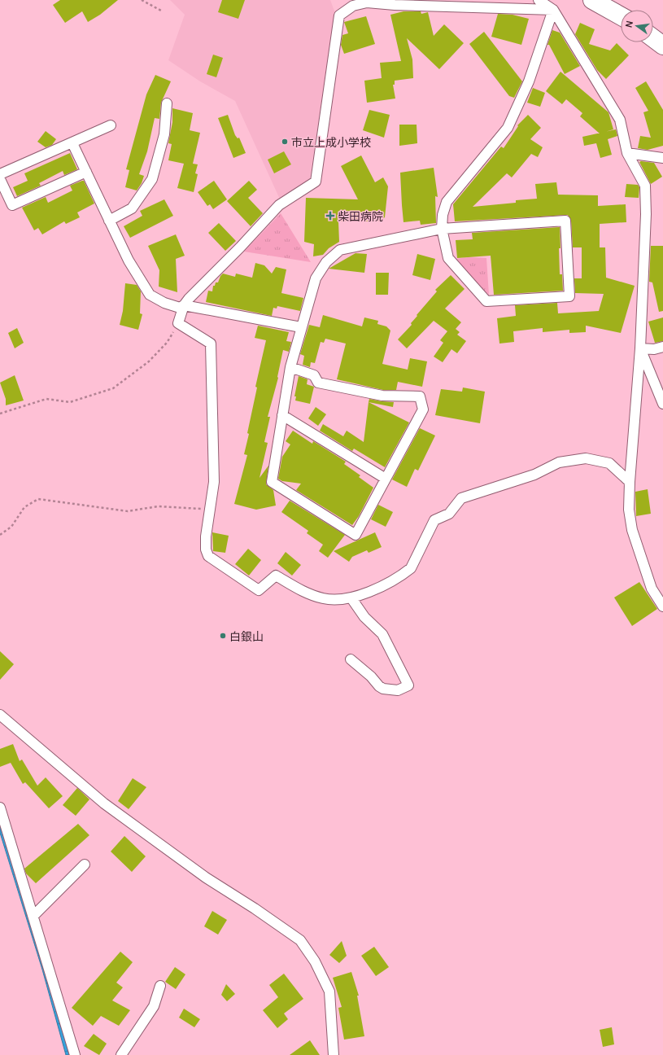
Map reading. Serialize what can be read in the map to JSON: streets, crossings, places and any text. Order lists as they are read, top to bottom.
{
  "places": {
    "other": ["市立上成小学校", "白銀山"],
    "health": ["柴田病院"]
  },
  "north": "left"
}
